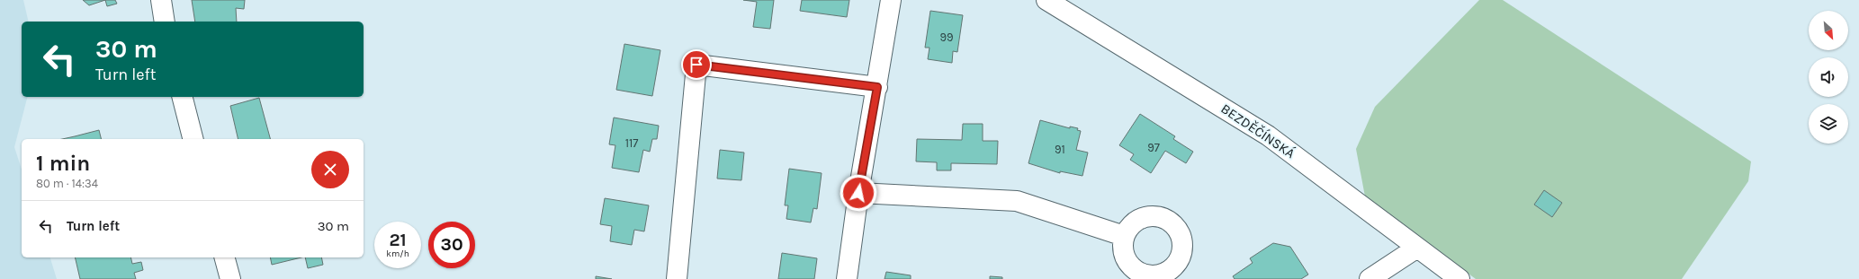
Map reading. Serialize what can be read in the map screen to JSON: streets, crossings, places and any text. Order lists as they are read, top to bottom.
{
  "streets": {
    "street": ["BEZDĚČÍNSKÁ"]
  },
  "house_numbers": [
    "99",
    "117",
    "97",
    "91"
  ],
  "north": "bottom right",
  "page": {
    "turn": ["30 m", "Turn left"],
    "heading": ["1 min", "80 m · 14:34"],
    "list": [
      {
        "name": "Turn left",
        "value": "30 m"
      }
    ],
    "speed": "21 km/h",
    "limit": "30"
  }
}
